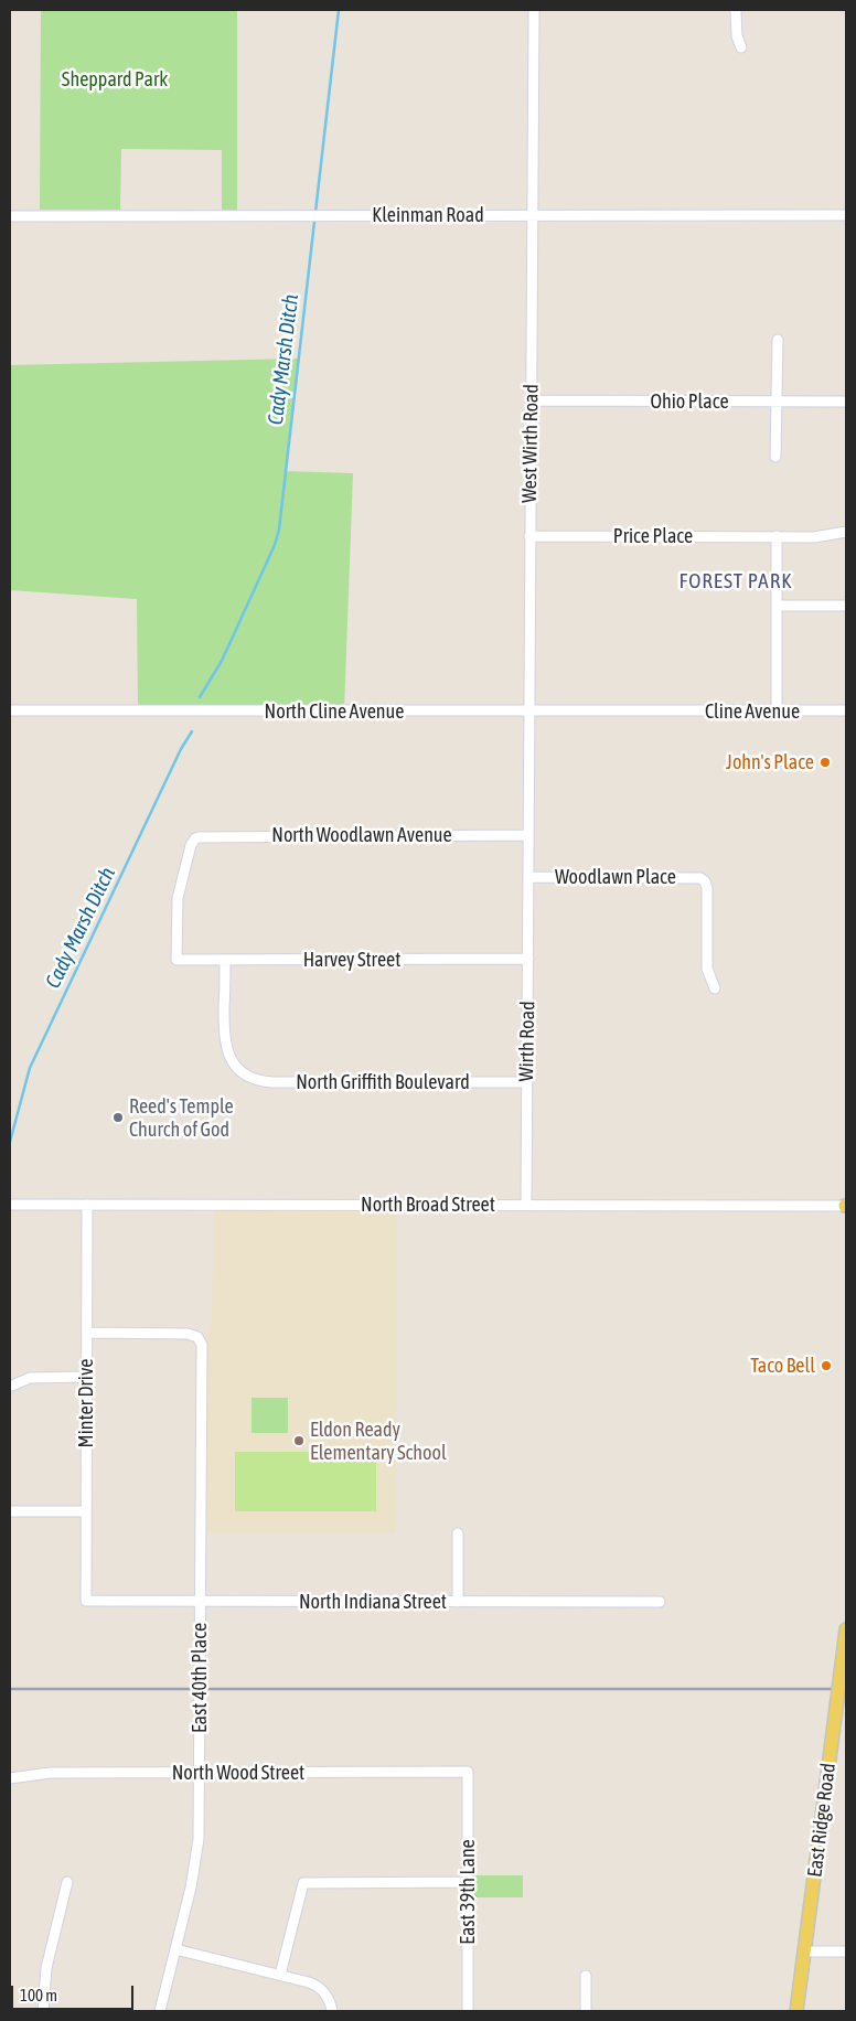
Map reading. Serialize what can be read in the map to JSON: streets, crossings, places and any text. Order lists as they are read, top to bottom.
{
  "streets": {
    "main road": ["East Ridge Road"],
    "street": [
      "Kleinman Road",
      "Ohio Place",
      "West Wirth Road",
      "Price Place",
      "North Cline Avenue",
      "Cline Avenue",
      "North Woodlawn Avenue",
      "Woodlawn Place",
      "Harvey Street",
      "Wirth Road",
      "North Griffith Boulevard",
      "North Broad Street",
      "Minter Drive",
      "North Indiana Street",
      "East 40th Place",
      "North Wood Street",
      "East 39th Lane"
    ]
  },
  "crossings": [
    ["Kleinman Road", "West Wirth Road"],
    ["Ohio Place", "West Wirth Road"],
    ["West Wirth Road", "Price Place"],
    ["West Wirth Road", "North Cline Avenue"],
    ["West Wirth Road", "North Woodlawn Avenue"],
    ["West Wirth Road", "Woodlawn Place"],
    ["West Wirth Road", "Wirth Road"],
    ["North Cline Avenue", "Cline Avenue"],
    ["North Woodlawn Avenue", "Harvey Street"],
    ["Woodlawn Place", "Wirth Road"],
    ["Harvey Street", "Wirth Road"],
    ["Harvey Street", "North Griffith Boulevard"],
    ["Wirth Road", "North Griffith Boulevard"],
    ["Wirth Road", "North Broad Street"],
    ["North Broad Street", "Minter Drive"],
    ["Minter Drive", "North Indiana Street"],
    ["Minter Drive", "East 40th Place"],
    ["North Indiana Street", "East 40th Place"],
    ["East 40th Place", "North Wood Street"],
    ["North Wood Street", "East 39th Lane"]
  ],
  "districts": ["FOREST PARK"],
  "water": ["Cady Marsh Ditch"],
  "parks": ["Sheppard Park"],
  "places": [
    "John's Place",
    "Reed's Temple Church of God",
    "Taco Bell",
    "Eldon Ready Elementary School"
  ],
  "scale_bar": "100 m"
}
